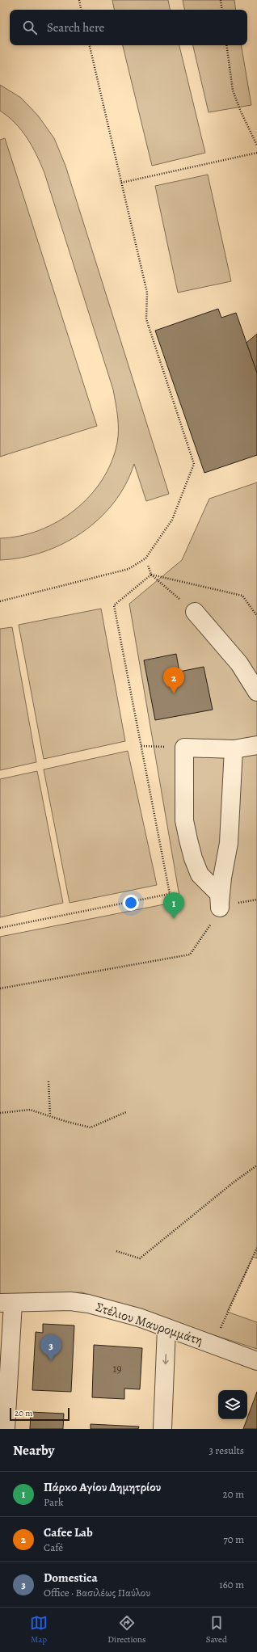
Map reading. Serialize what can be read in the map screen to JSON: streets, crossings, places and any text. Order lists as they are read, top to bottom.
{
  "streets": {
    "street": ["Στέλιου Μαυρομμάτη"]
  },
  "house_numbers": ["19"],
  "scale_bar": "20 m",
  "page": {
    "search": "Search here",
    "pins": ["2", "1", "3"],
    "scale": "20 m",
    "heading": ["Nearby", "3 results"],
    "list": [
      {
        "mark": "1",
        "name": "Πάρκο Αγίου Δημητρίου",
        "note": "Park",
        "value": "20 m"
      },
      {
        "mark": "2",
        "name": "Cafee Lab",
        "note": "Café",
        "value": "70 m"
      },
      {
        "mark": "3",
        "name": "Domestica",
        "note": "Office · Βασιλέως Παύλου",
        "value": "160 m"
      }
    ],
    "nav": ["Map", "Directions", "Saved"]
  }
}
